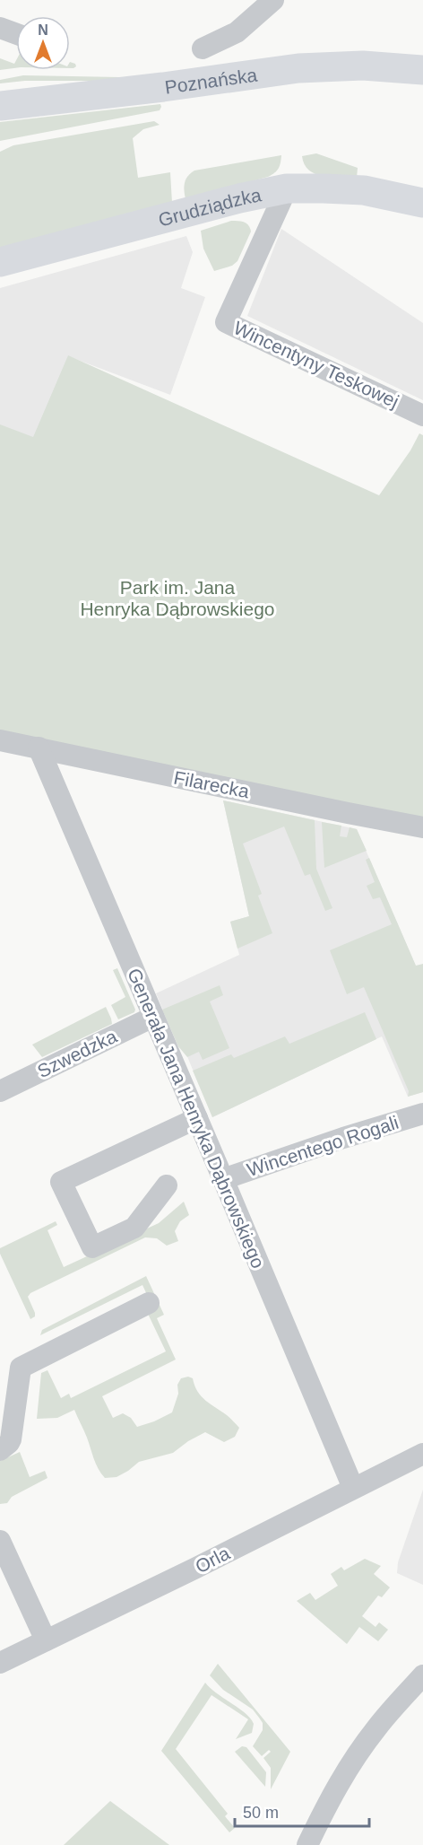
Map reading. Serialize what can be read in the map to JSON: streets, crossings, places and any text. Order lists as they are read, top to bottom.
{
  "streets": {
    "main road": ["Poznańska", "Grudziądzka"],
    "street": [
      "Wincentyny Teskowej",
      "Filarecka",
      "Szwedzka",
      "Generała Jana Henryka Dąbrowskiego",
      "Wincentego Rogali",
      "Orla"
    ]
  },
  "crossings": [
    ["Grudziądzka", "Wincentyny Teskowej"],
    ["Filarecka", "Generała Jana Henryka Dąbrowskiego"],
    ["Szwedzka", "Generała Jana Henryka Dąbrowskiego"],
    ["Generała Jana Henryka Dąbrowskiego", "Wincentego Rogali"],
    ["Generała Jana Henryka Dąbrowskiego", "Orla"]
  ],
  "parks": ["Park im. Jana Henryka Dąbrowskiego"],
  "scale_bar": "50 m",
  "north": "top"
}
